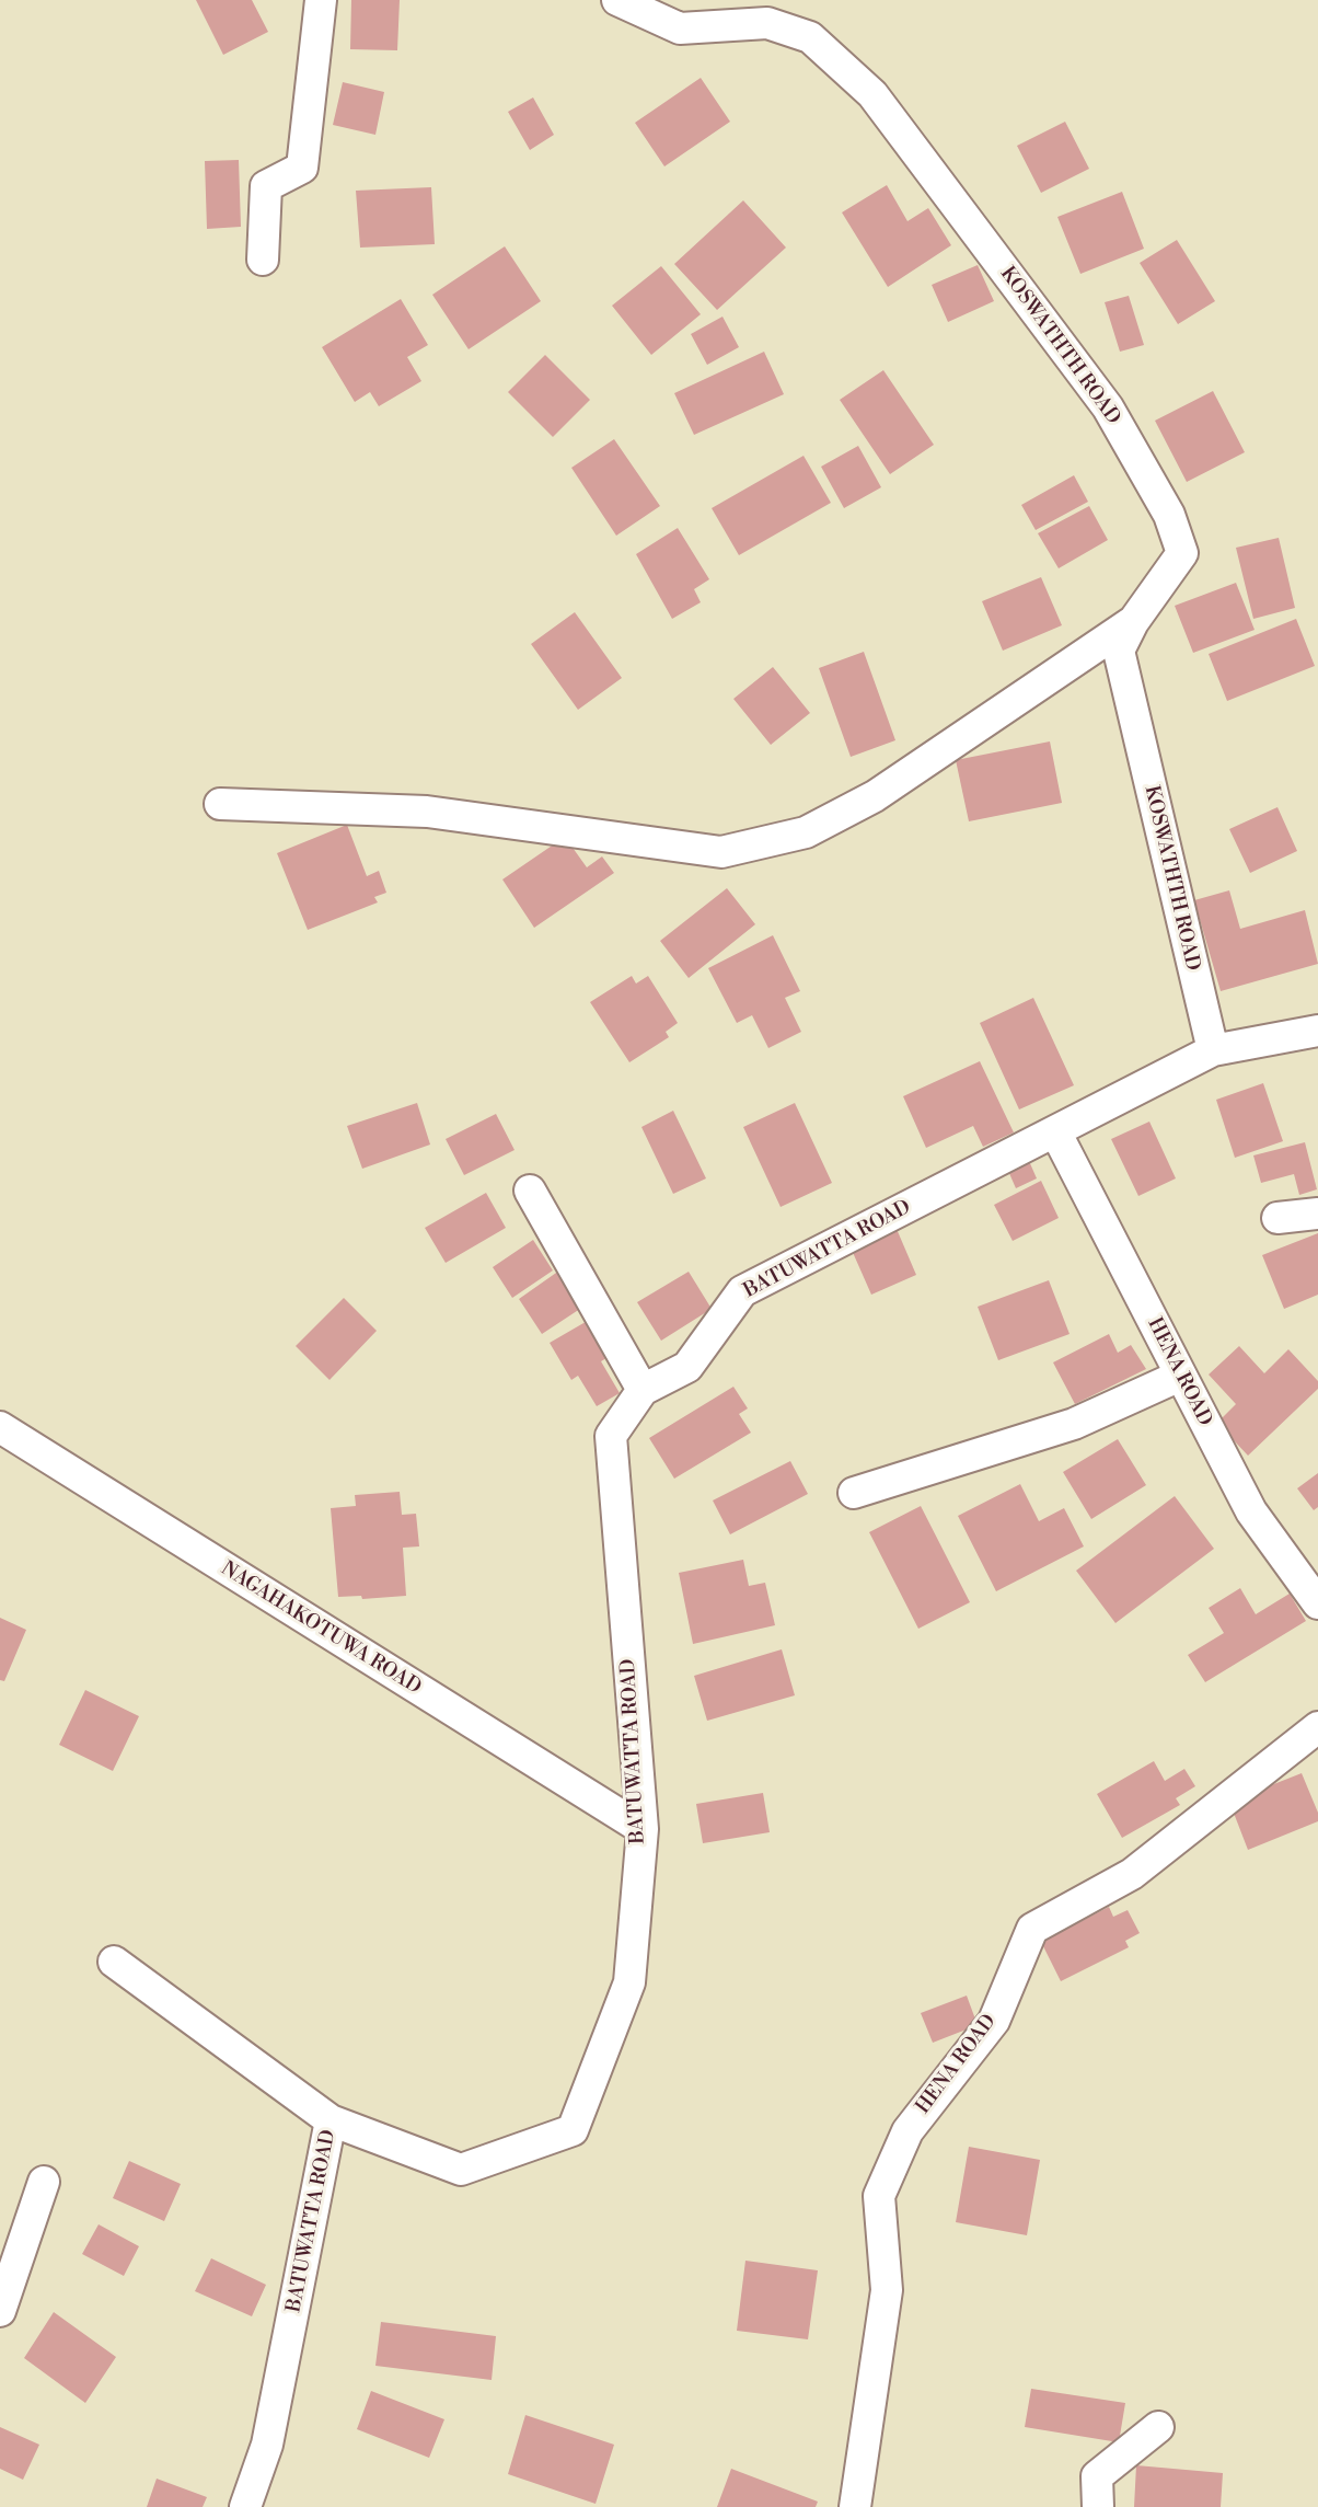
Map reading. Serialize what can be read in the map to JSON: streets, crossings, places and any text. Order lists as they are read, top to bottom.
{
  "streets": {
    "street": [
      "KOSWATHTH ROAD",
      "BATUWATTA ROAD",
      "HENA ROAD",
      "NAGAHAKOTUWA ROAD"
    ]
  },
  "crossings": [
    ["KOSWATHTH ROAD", "BATUWATTA ROAD"],
    ["BATUWATTA ROAD", "HENA ROAD"],
    ["BATUWATTA ROAD", "NAGAHAKOTUWA ROAD"]
  ]
}
